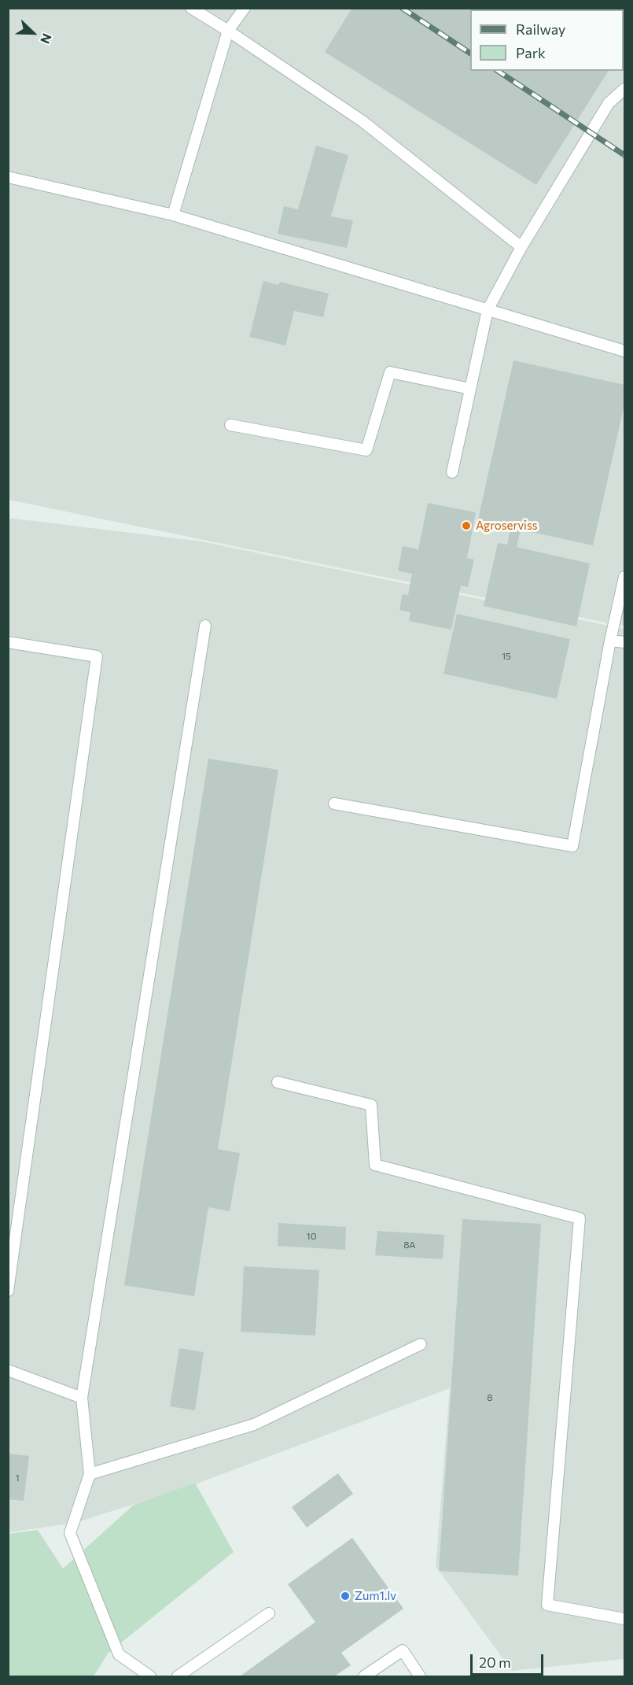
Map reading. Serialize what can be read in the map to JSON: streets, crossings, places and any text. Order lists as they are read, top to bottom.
{
  "places": ["Agroserviss", "Zum1.lv"],
  "house_numbers": [
    "15",
    "10",
    "8A",
    "8",
    "1"
  ],
  "legend": ["Railway", "Park"],
  "scale_bar": "20 m",
  "north": "bottom right"
}
